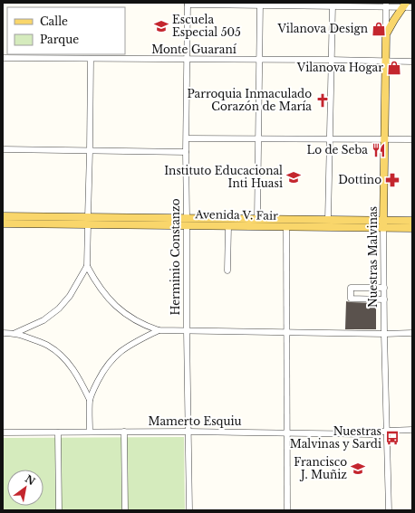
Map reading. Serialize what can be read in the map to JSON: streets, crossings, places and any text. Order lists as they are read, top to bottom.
{
  "streets": {
    "main road": ["Avenida V. Fair", "Nuestras Malvinas"],
    "street": ["Monte Guaraní", "Herminio Constanzo", "Mamerto Esquiu"]
  },
  "crossings": [
    ["Monte Guaraní", "Herminio Constanzo"],
    ["Monte Guaraní", "Nuestras Malvinas"],
    ["Avenida V. Fair", "Herminio Constanzo"],
    ["Avenida V. Fair", "Nuestras Malvinas"],
    ["Herminio Constanzo", "Mamerto Esquiu"],
    ["Nuestras Malvinas", "Mamerto Esquiu"]
  ],
  "places": {
    "school or university": ["Escuela Especial 505", "Instituto Educacional Inti Huasi", "Francisco J. Muñiz"],
    "shop": ["Vilanova Design", "Vilanova Hogar"],
    "church": ["Parroquia Inmaculado Corazón de María"],
    "restaurant": ["Lo de Seba"],
    "pharmacy": ["Dottino"],
    "bus stop": ["Nuestras Malvinas y Sardi"]
  },
  "legend": ["Calle", "Parque"],
  "north": "top right"
}
